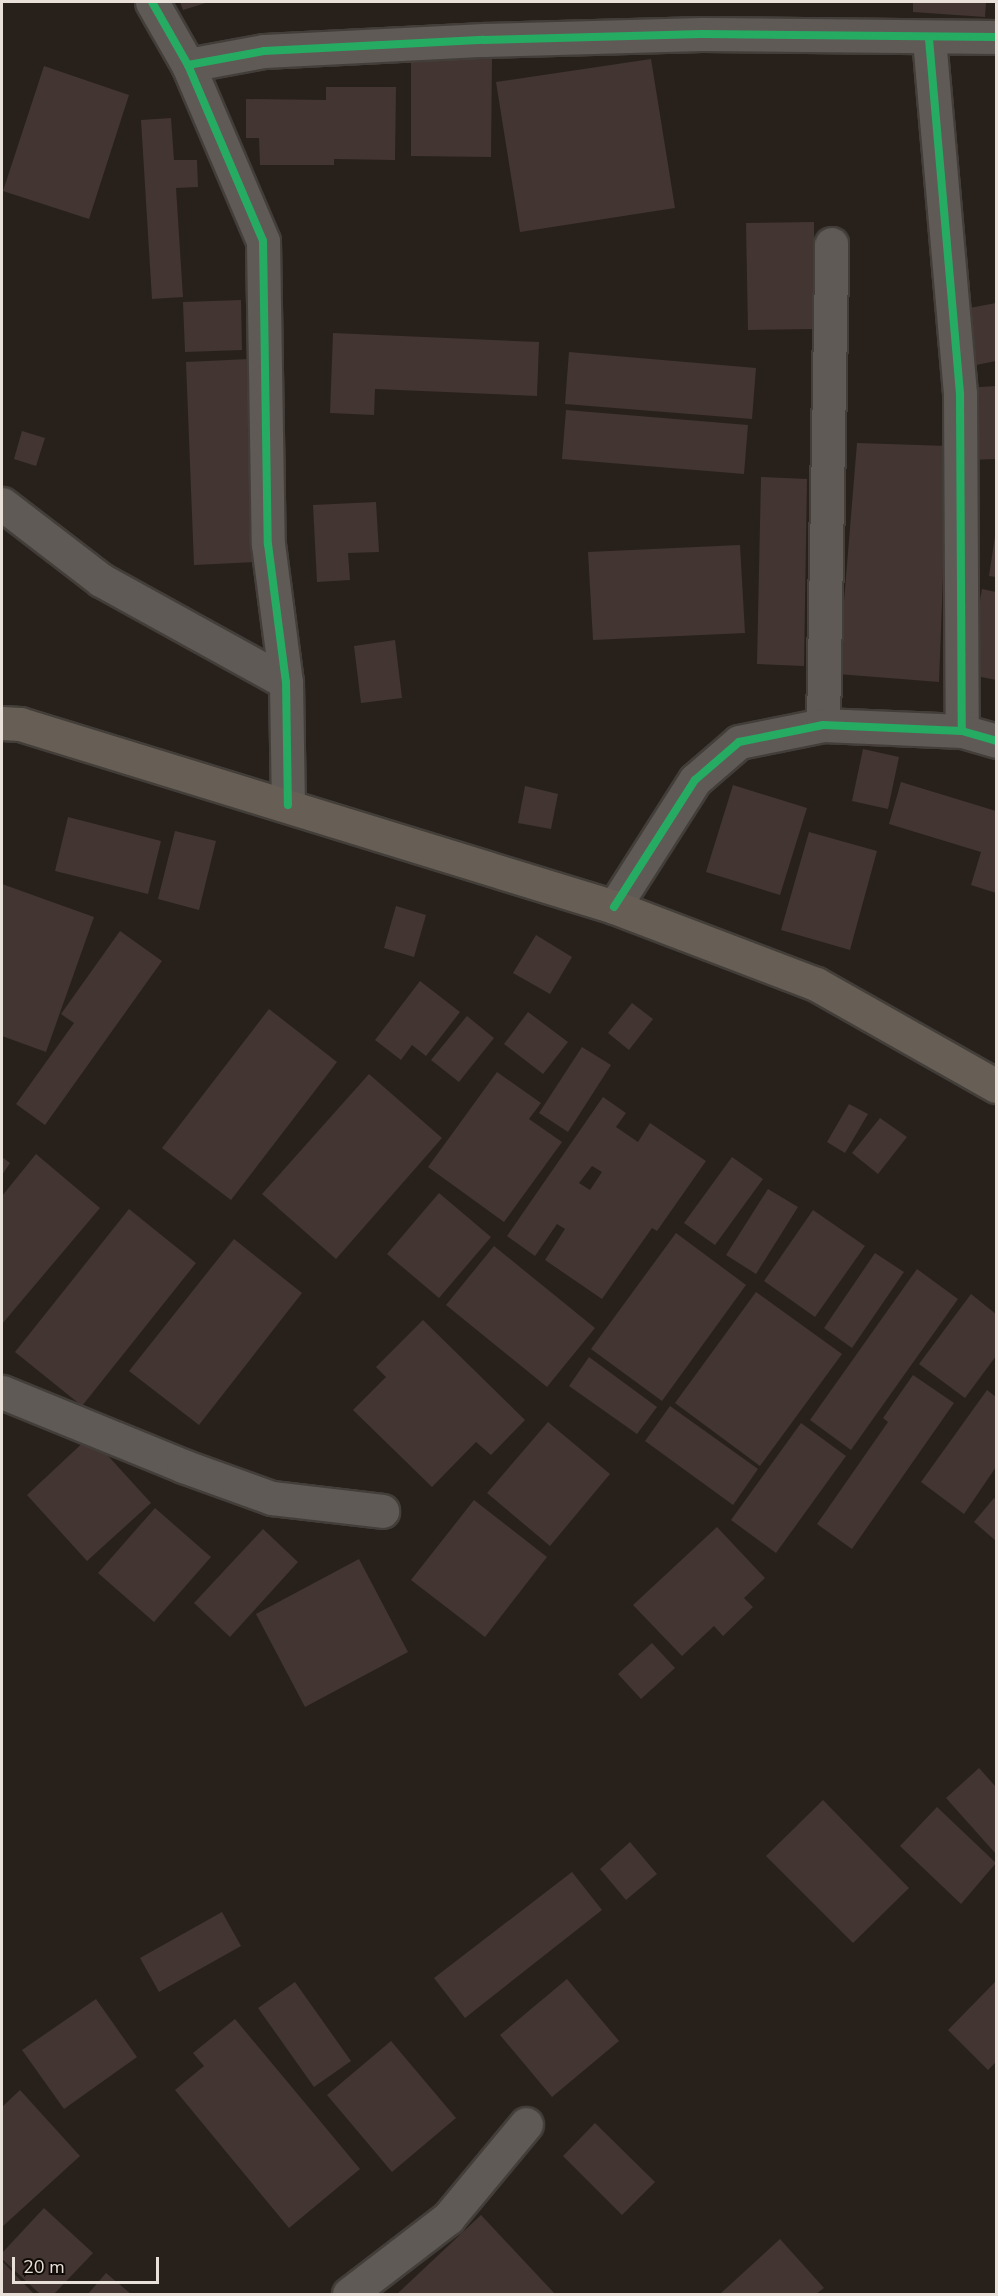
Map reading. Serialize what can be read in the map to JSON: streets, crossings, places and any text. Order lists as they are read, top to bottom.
{
  "scale_bar": "20 m"
}
